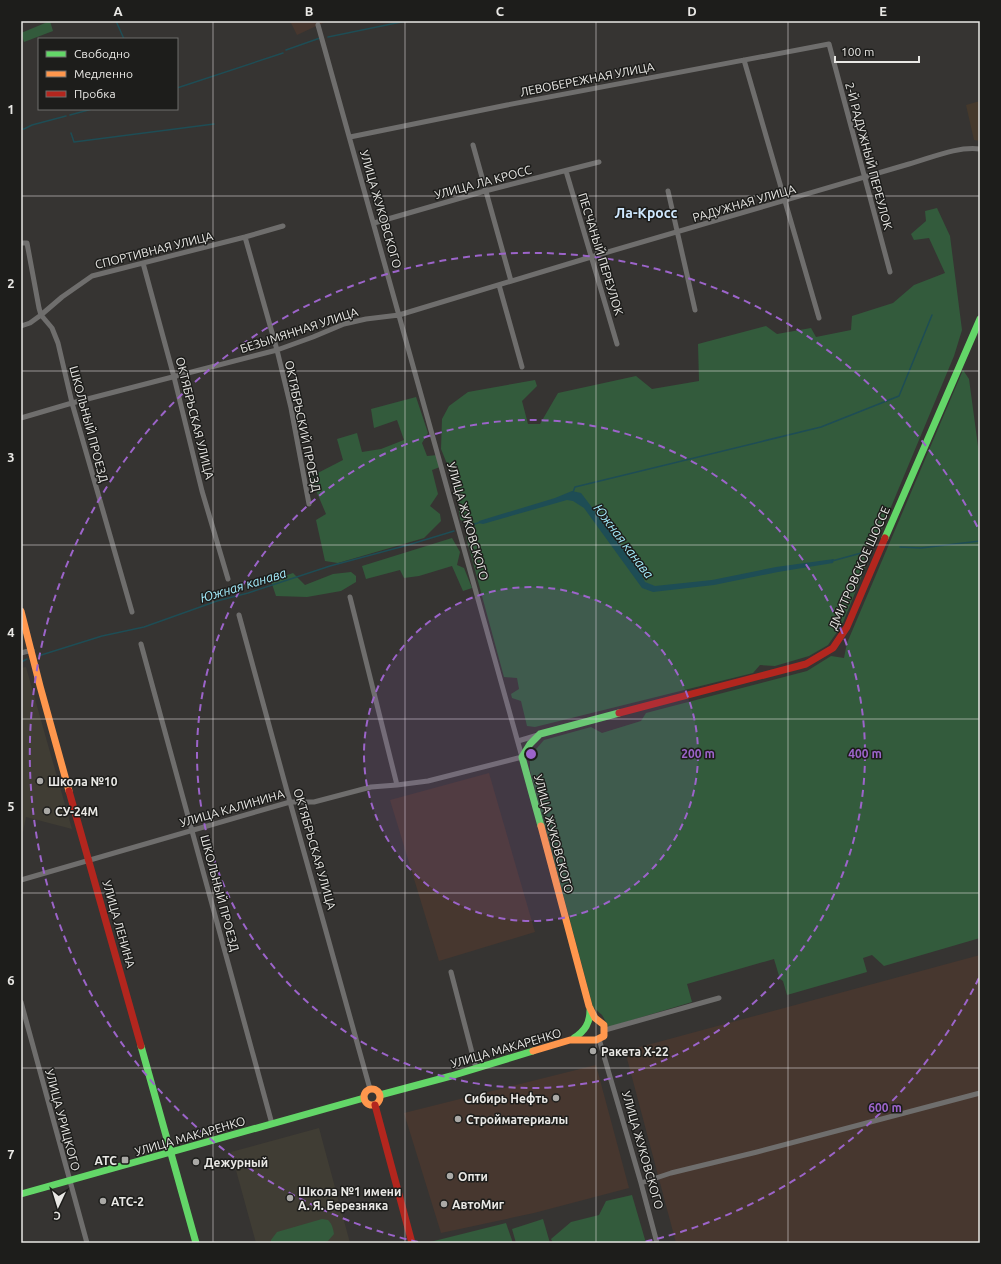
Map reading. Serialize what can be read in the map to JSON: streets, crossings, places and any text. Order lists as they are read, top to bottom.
{
  "streets": {
    "street": [
      "ЛЕВОБЕРЕЖНАЯ УЛИЦА",
      "2-Й РАДУЖНЫЙ ПЕРЕУЛОК",
      "УЛИЦА ЛА КРОСС",
      "РАДУЖНАЯ УЛИЦА",
      "УЛИЦА ЖУКОВСКОГО",
      "СПОРТИВНАЯ УЛИЦА",
      "ПЕСЧАНЫЙ ПЕРЕУЛОК",
      "БЕЗЫМЯННАЯ УЛИЦА",
      "ОКТЯБРЬСКАЯ УЛИЦА",
      "ШКОЛЬНЫЙ ПРОЕЗД",
      "ОКТЯБРЬСКИЙ ПРОЕЗД",
      "ДМИТРОВСКОЕ ШОССЕ",
      "УЛИЦА КАЛИНИНА",
      "УЛИЦА ЛЕНИНА",
      "УЛИЦА МАКАРЕНКО",
      "УЛИЦА УРИЦКОГО"
    ]
  },
  "crossings": [
    ["ЛЕВОБЕРЕЖНАЯ УЛИЦА", "2-Й РАДУЖНЫЙ ПЕРЕУЛОК"],
    ["ЛЕВОБЕРЕЖНАЯ УЛИЦА", "УЛИЦА ЖУКОВСКОГО"],
    ["2-Й РАДУЖНЫЙ ПЕРЕУЛОК", "РАДУЖНАЯ УЛИЦА"],
    ["УЛИЦА ЛА КРОСС", "УЛИЦА ЖУКОВСКОГО"],
    ["УЛИЦА ЛА КРОСС", "ПЕСЧАНЫЙ ПЕРЕУЛОК"],
    ["РАДУЖНАЯ УЛИЦА", "УЛИЦА ЖУКОВСКОГО"],
    ["РАДУЖНАЯ УЛИЦА", "ПЕСЧАНЫЙ ПЕРЕУЛОК"],
    ["РАДУЖНАЯ УЛИЦА", "БЕЗЫМЯННАЯ УЛИЦА"],
    ["УЛИЦА ЖУКОВСКОГО", "БЕЗЫМЯННАЯ УЛИЦА"],
    ["УЛИЦА ЖУКОВСКОГО", "УЛИЦА КАЛИНИНА"],
    ["УЛИЦА ЖУКОВСКОГО", "УЛИЦА МАКАРЕНКО"],
    ["СПОРТИВНАЯ УЛИЦА", "ОКТЯБРЬСКАЯ УЛИЦА"],
    ["СПОРТИВНАЯ УЛИЦА", "ШКОЛЬНЫЙ ПРОЕЗД"],
    ["СПОРТИВНАЯ УЛИЦА", "ОКТЯБРЬСКИЙ ПРОЕЗД"],
    ["БЕЗЫМЯННАЯ УЛИЦА", "ОКТЯБРЬСКАЯ УЛИЦА"],
    ["БЕЗЫМЯННАЯ УЛИЦА", "ШКОЛЬНЫЙ ПРОЕЗД"],
    ["БЕЗЫМЯННАЯ УЛИЦА", "ОКТЯБРЬСКИЙ ПРОЕЗД"],
    ["ОКТЯБРЬСКАЯ УЛИЦА", "УЛИЦА КАЛИНИНА"],
    ["ОКТЯБРЬСКАЯ УЛИЦА", "УЛИЦА МАКАРЕНКО"],
    ["ШКОЛЬНЫЙ ПРОЕЗД", "УЛИЦА КАЛИНИНА"],
    ["ШКОЛЬНЫЙ ПРОЕЗД", "УЛИЦА МАКАРЕНКО"],
    ["УЛИЦА КАЛИНИНА", "УЛИЦА ЛЕНИНА"],
    ["УЛИЦА ЛЕНИНА", "УЛИЦА МАКАРЕНКО"],
    ["УЛИЦА МАКАРЕНКО", "УЛИЦА УРИЦКОГО"]
  ],
  "districts": ["Ла-Кросс"],
  "water": ["Южная канава"],
  "places": {
    "other": [
      "Школа №10",
      "СУ-24М",
      "Ракета Х-22",
      "Сибирь Нефть",
      "Стройматериалы",
      "Дежурный",
      "Опти",
      "Школа №1 имени А. Я. Березняка",
      "АТС-2",
      "АвтоМиг"
    ],
    "transit": ["АТС"]
  },
  "legend": ["Свободно", "Медленно", "Пробка"],
  "scale_bar": "100 m",
  "north": "bottom",
  "grid": {
    "columns": [
      "A",
      "B",
      "C",
      "D",
      "E"
    ],
    "rows": [
      "1",
      "2",
      "3",
      "4",
      "5",
      "6",
      "7"
    ]
  },
  "rings": ["200 m", "400 m", "600 m"]
}
